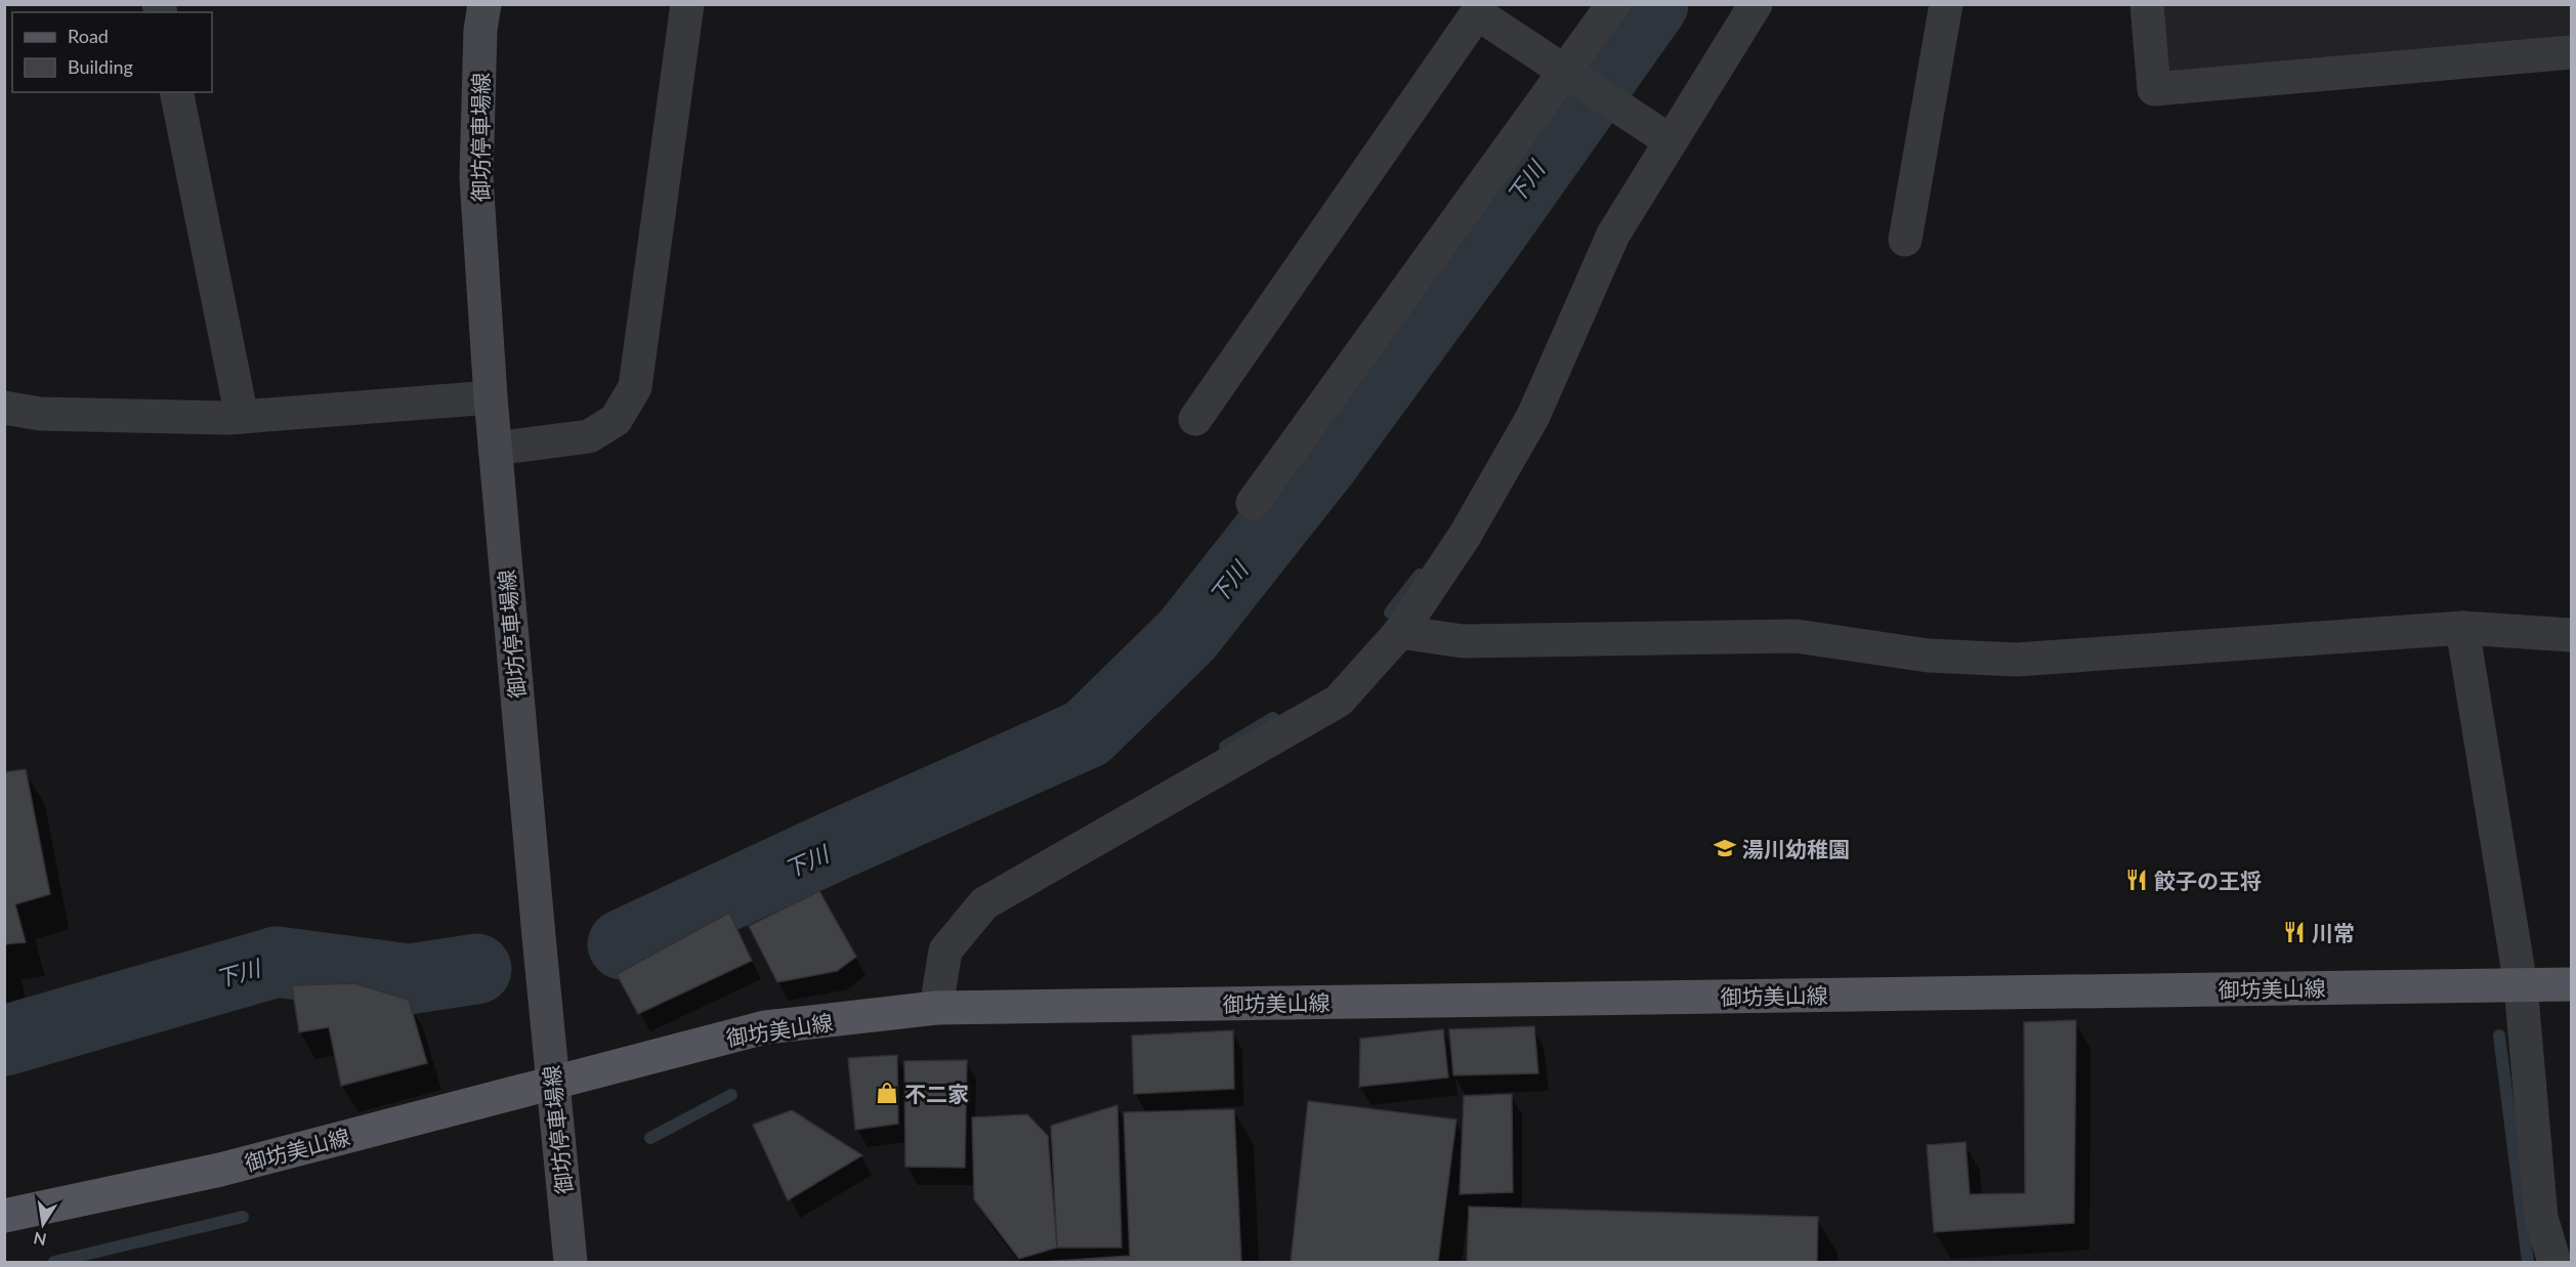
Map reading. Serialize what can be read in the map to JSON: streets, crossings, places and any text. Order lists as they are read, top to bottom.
{
  "streets": {
    "main road": ["御坊停車場線", "御坊美山線"]
  },
  "crossings": [
    ["御坊停車場線", "御坊美山線"]
  ],
  "water": ["下川"],
  "places": {
    "school or university": ["湯川幼稚園"],
    "restaurant": ["餃子の王将", "川常"],
    "shop": ["不二家"]
  },
  "legend": ["Road", "Building"],
  "north": "bottom"
}
